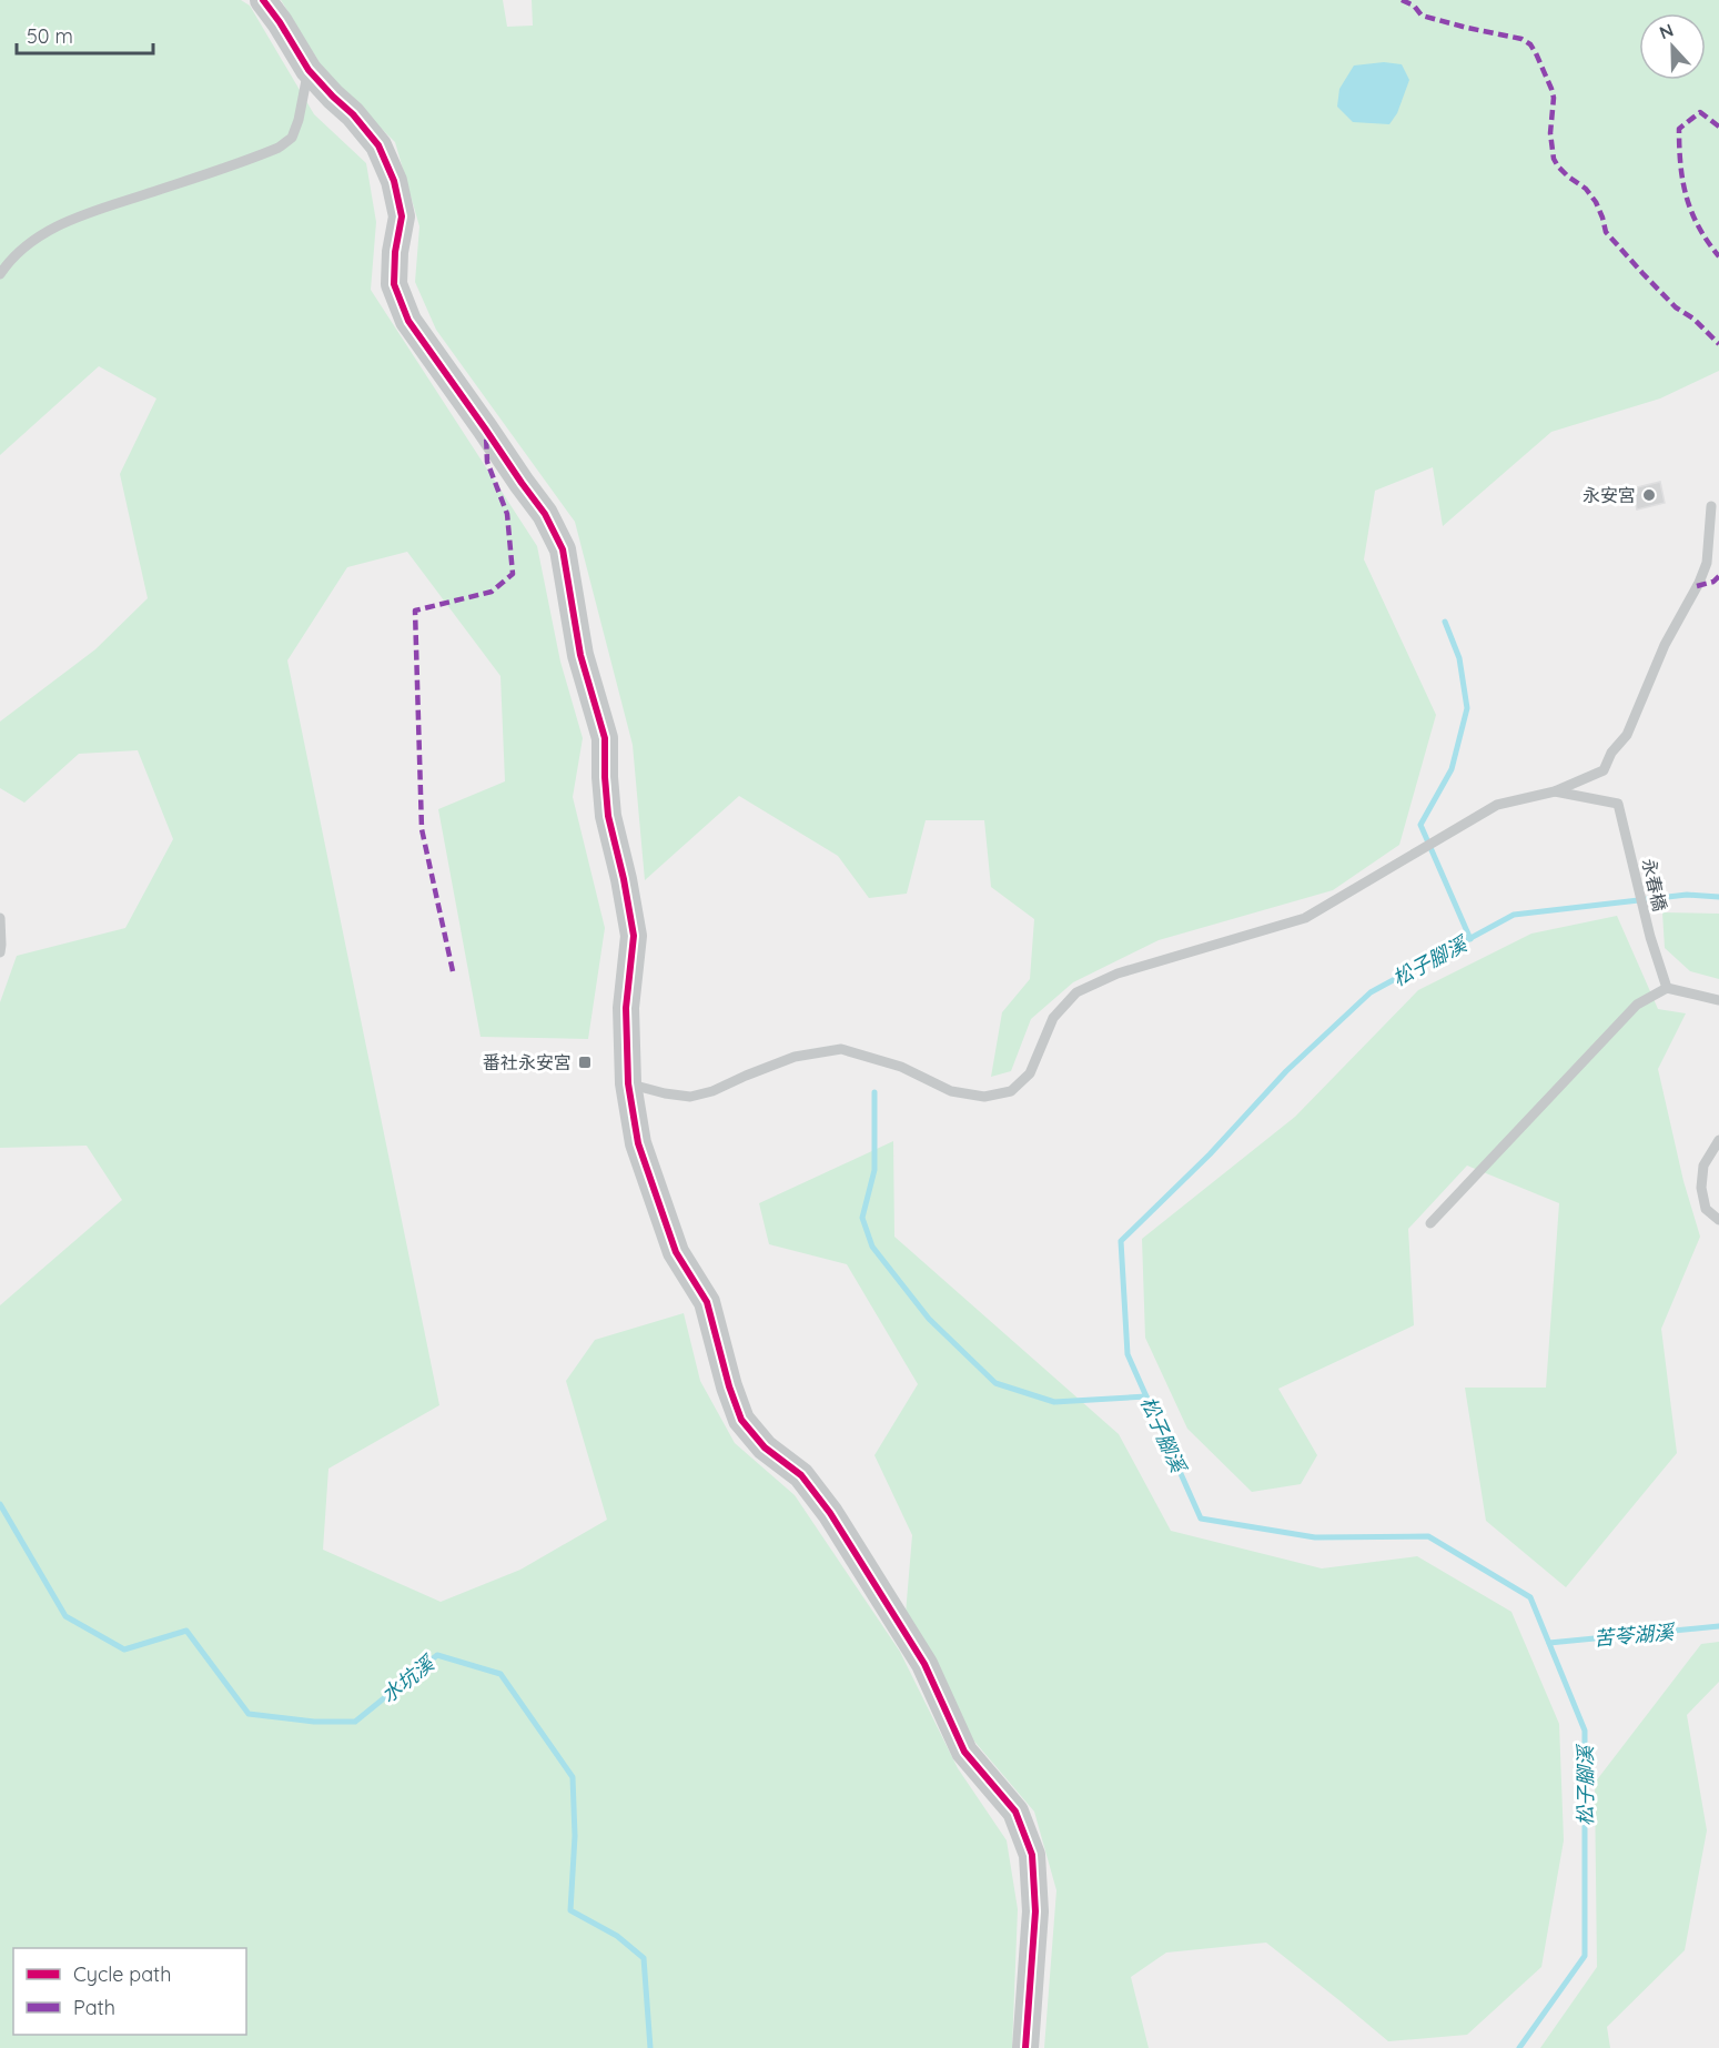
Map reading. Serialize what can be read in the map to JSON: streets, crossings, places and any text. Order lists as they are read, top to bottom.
{
  "streets": {
    "lane": ["永春橋"]
  },
  "water": ["松子腳溪", "苦苓湖溪", "水坑溪"],
  "places": {
    "other": ["永安宮"],
    "transit": ["番社永安宮"]
  },
  "legend": ["Cycle path", "Path"],
  "scale_bar": "50 m",
  "north": "top"
}
